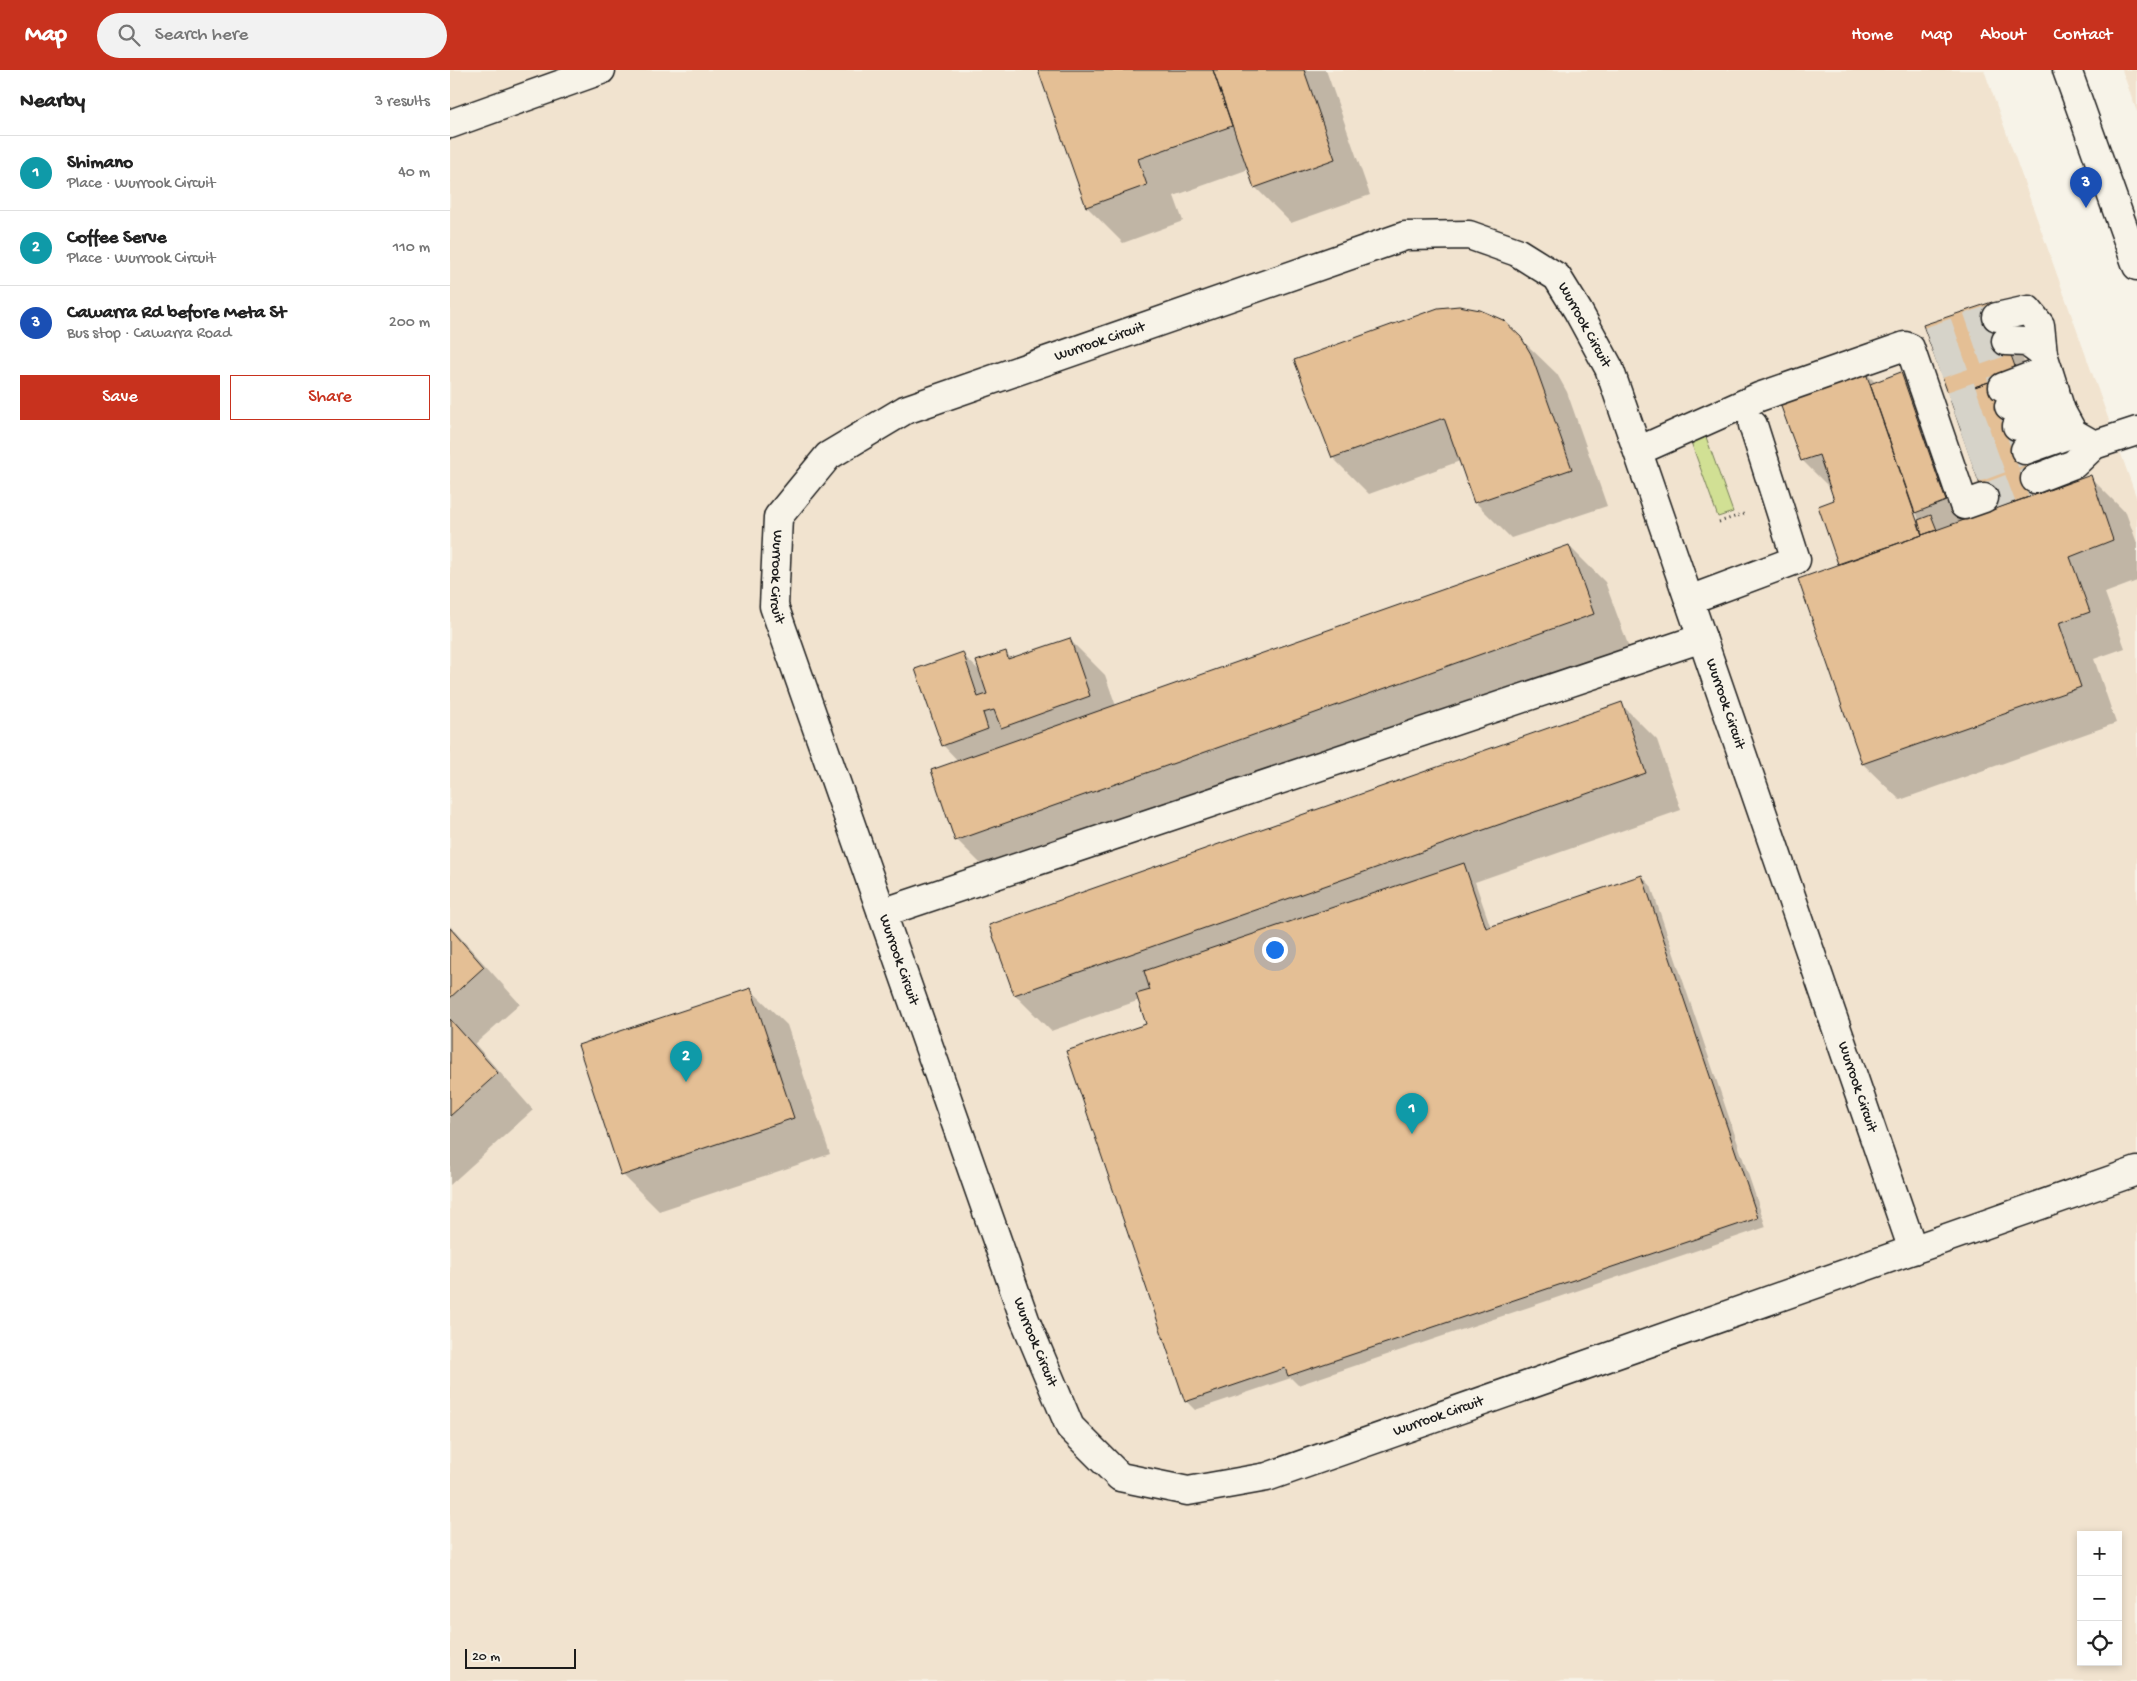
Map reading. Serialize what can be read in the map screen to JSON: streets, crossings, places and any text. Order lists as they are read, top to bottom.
{
  "streets": {
    "street": ["Wurrook Circuit"]
  },
  "scale_bar": "20 m",
  "page": {
    "header": "Map",
    "search": "Search here",
    "nav": [
      "Home",
      "Map",
      "About",
      "Contact"
    ],
    "heading": ["Nearby", "3 results"],
    "list": [
      {
        "mark": "1",
        "name": "Shimano",
        "note": "Place · Wurrook Circuit",
        "value": "40 m"
      },
      {
        "mark": "2",
        "name": "Coffee Serve",
        "note": "Place · Wurrook Circuit",
        "value": "110 m"
      },
      {
        "mark": "3",
        "name": "Cawarra Rd before Meta St",
        "note": "Bus stop · Cawarra Road",
        "value": "200 m"
      }
    ],
    "pins": ["3", "2", "1"],
    "buttons": ["Save", "Share"],
    "map_buttons": ["+", "−"],
    "scale": "20 m"
  }
}
